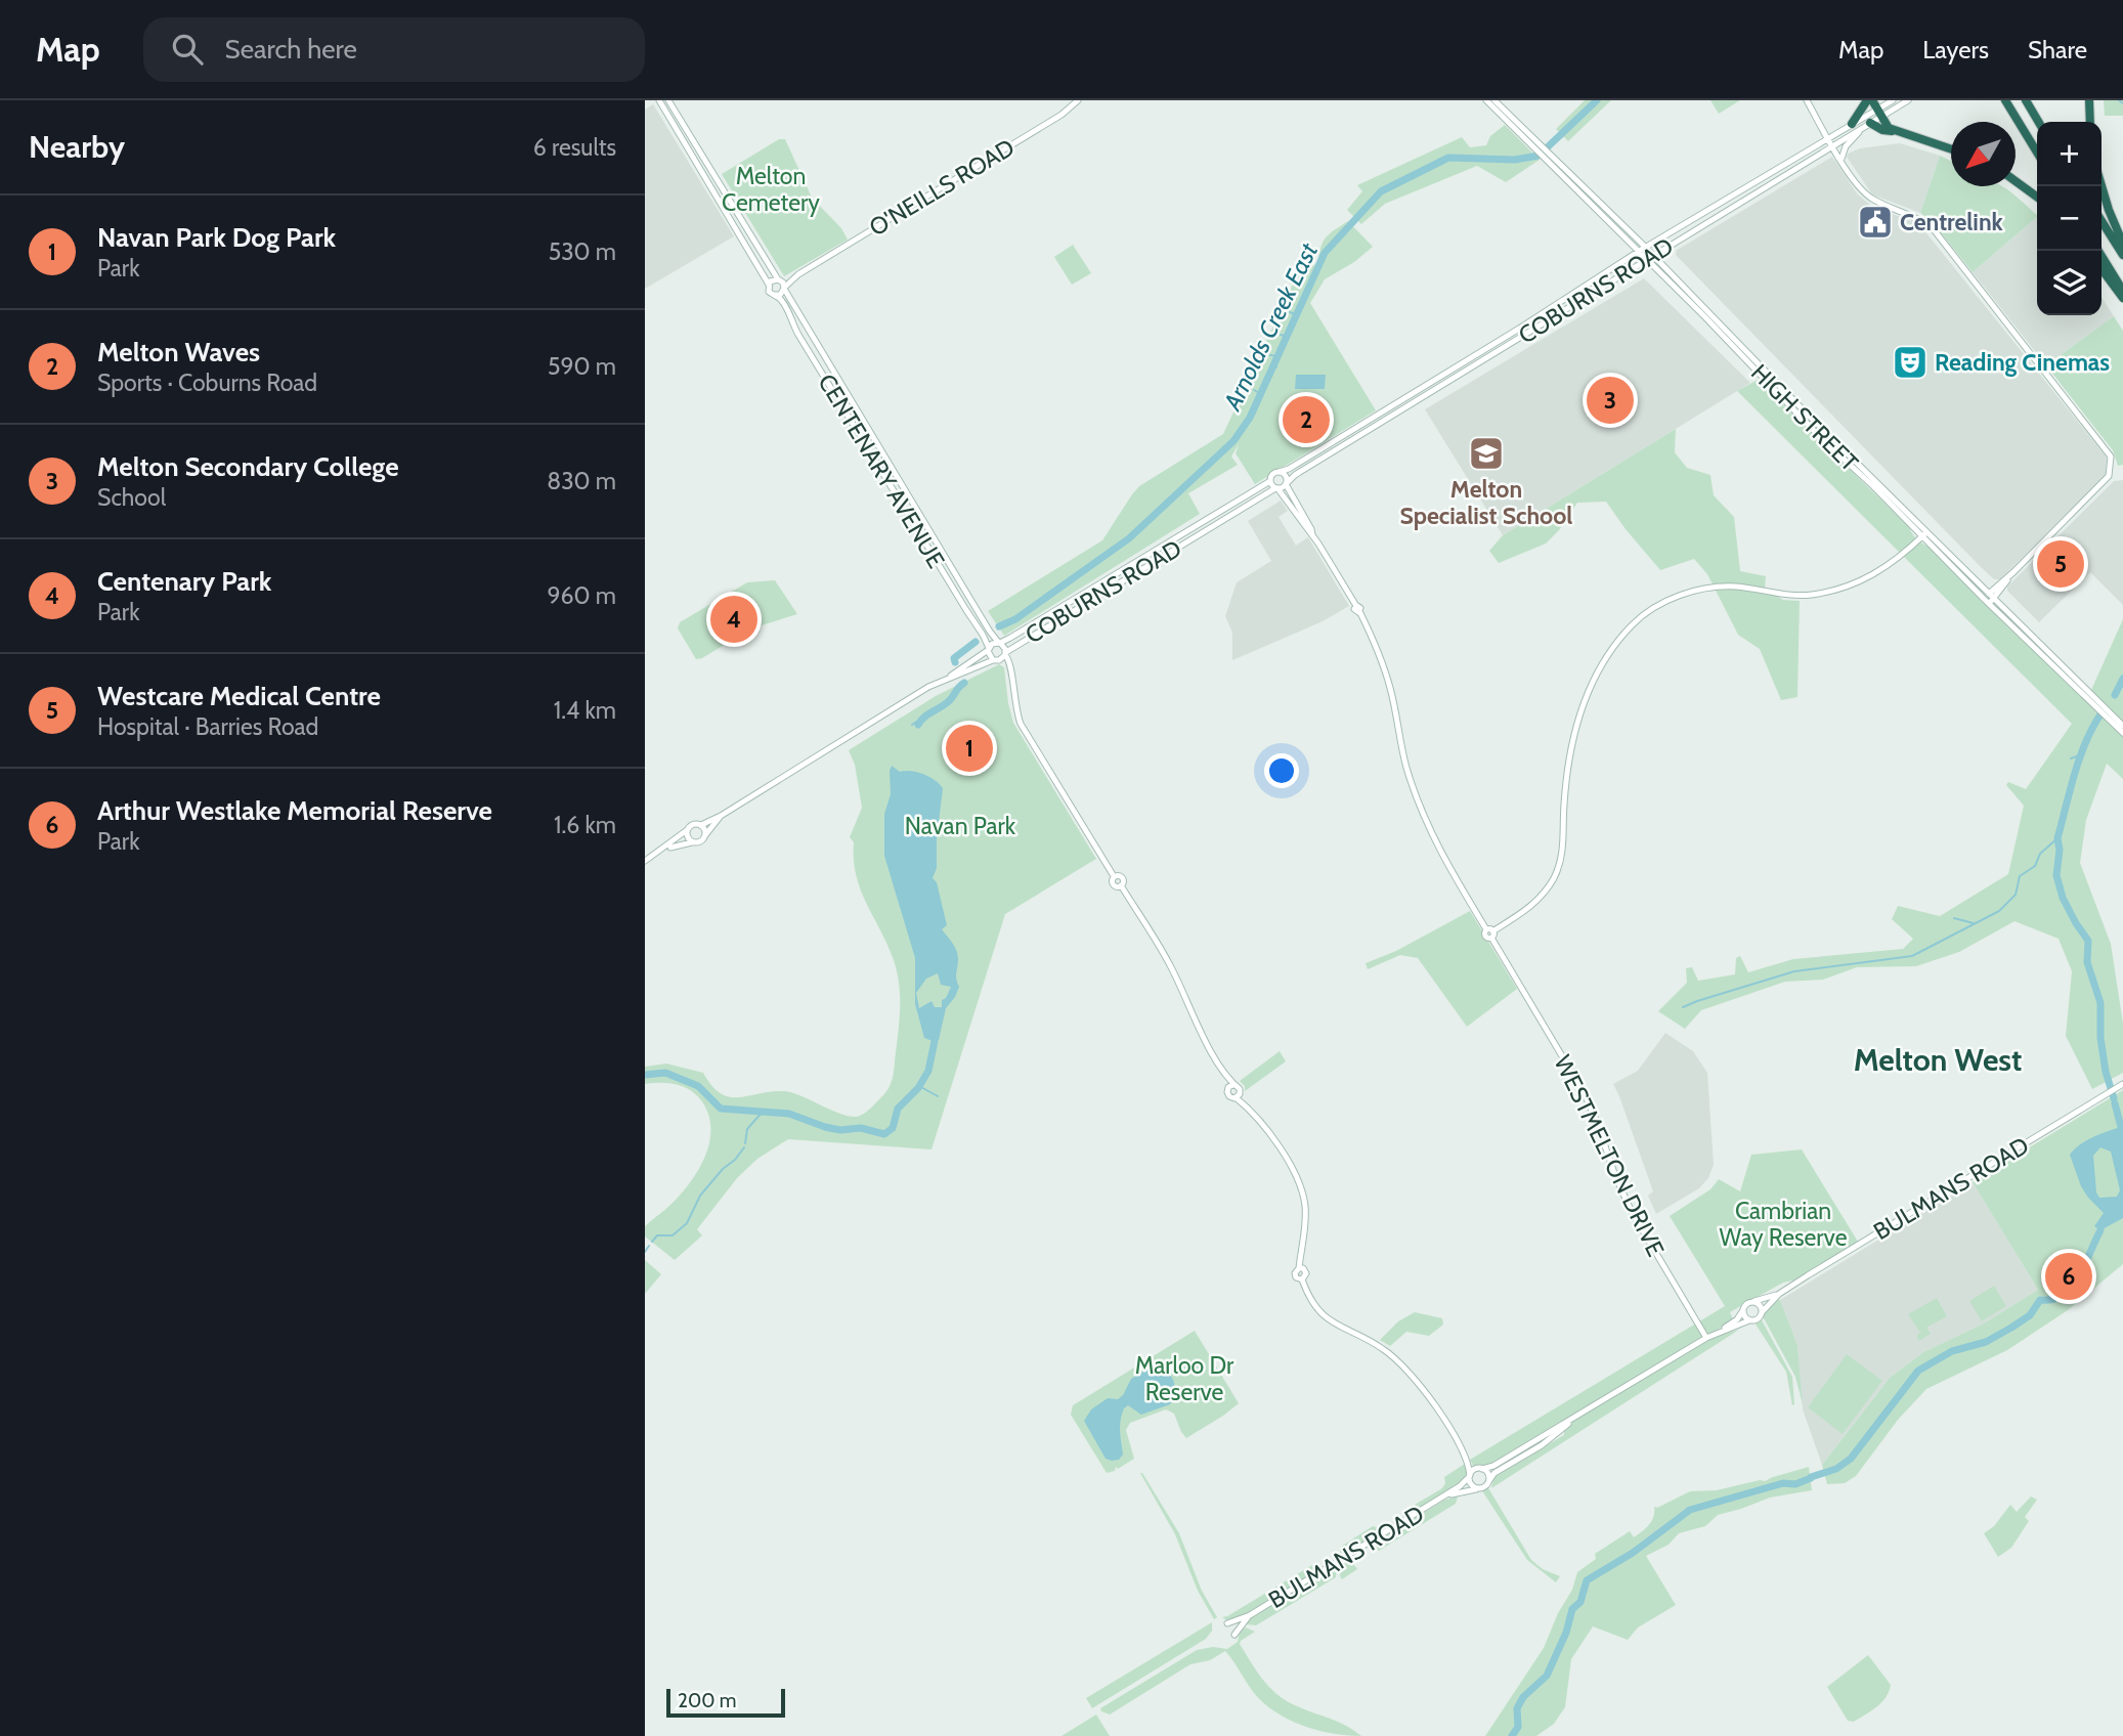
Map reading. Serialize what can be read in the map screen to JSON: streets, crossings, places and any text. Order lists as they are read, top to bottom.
{
  "streets": {
    "street": [
      "O'NEILLS ROAD",
      "COBURNS ROAD",
      "HIGH STREET",
      "CENTENARY AVENUE",
      "WESTMELTON DRIVE",
      "BULMANS ROAD"
    ]
  },
  "crossings": [
    ["O'NEILLS ROAD", "CENTENARY AVENUE"],
    ["COBURNS ROAD", "HIGH STREET"],
    ["COBURNS ROAD", "CENTENARY AVENUE"],
    ["COBURNS ROAD", "WESTMELTON DRIVE"]
  ],
  "districts": ["Melton West"],
  "water": ["Arnolds Creek East"],
  "parks": [
    "Melton Cemetery",
    "Navan Park",
    "Cambrian Way Reserve",
    "Marloo Dr Reserve"
  ],
  "places": {
    "public building": ["Centrelink"],
    "theatre": ["Reading Cinemas"],
    "school or university": ["Melton Specialist School"]
  },
  "scale_bar": "200 m",
  "north": "bottom left",
  "page": {
    "header": "Map",
    "search": "Search here",
    "nav": ["Map", "Layers", "Share"],
    "heading": ["Nearby", "6 results"],
    "map_buttons": ["+", "−"],
    "list": [
      {
        "mark": "1",
        "name": "Navan Park Dog Park",
        "note": "Park",
        "value": "530 m"
      },
      {
        "mark": "2",
        "name": "Melton Waves",
        "note": "Sports · Coburns Road",
        "value": "590 m"
      },
      {
        "mark": "3",
        "name": "Melton Secondary College",
        "note": "School",
        "value": "830 m"
      },
      {
        "mark": "4",
        "name": "Centenary Park",
        "note": "Park",
        "value": "960 m"
      },
      {
        "mark": "5",
        "name": "Westcare Medical Centre",
        "note": "Hospital · Barries Road",
        "value": "1.4 km"
      },
      {
        "mark": "6",
        "name": "Arthur Westlake Memorial Reserve",
        "note": "Park",
        "value": "1.6 km"
      }
    ],
    "pins": [
      "3",
      "2",
      "5",
      "4",
      "1",
      "6"
    ],
    "scale": "200 m"
  }
}
